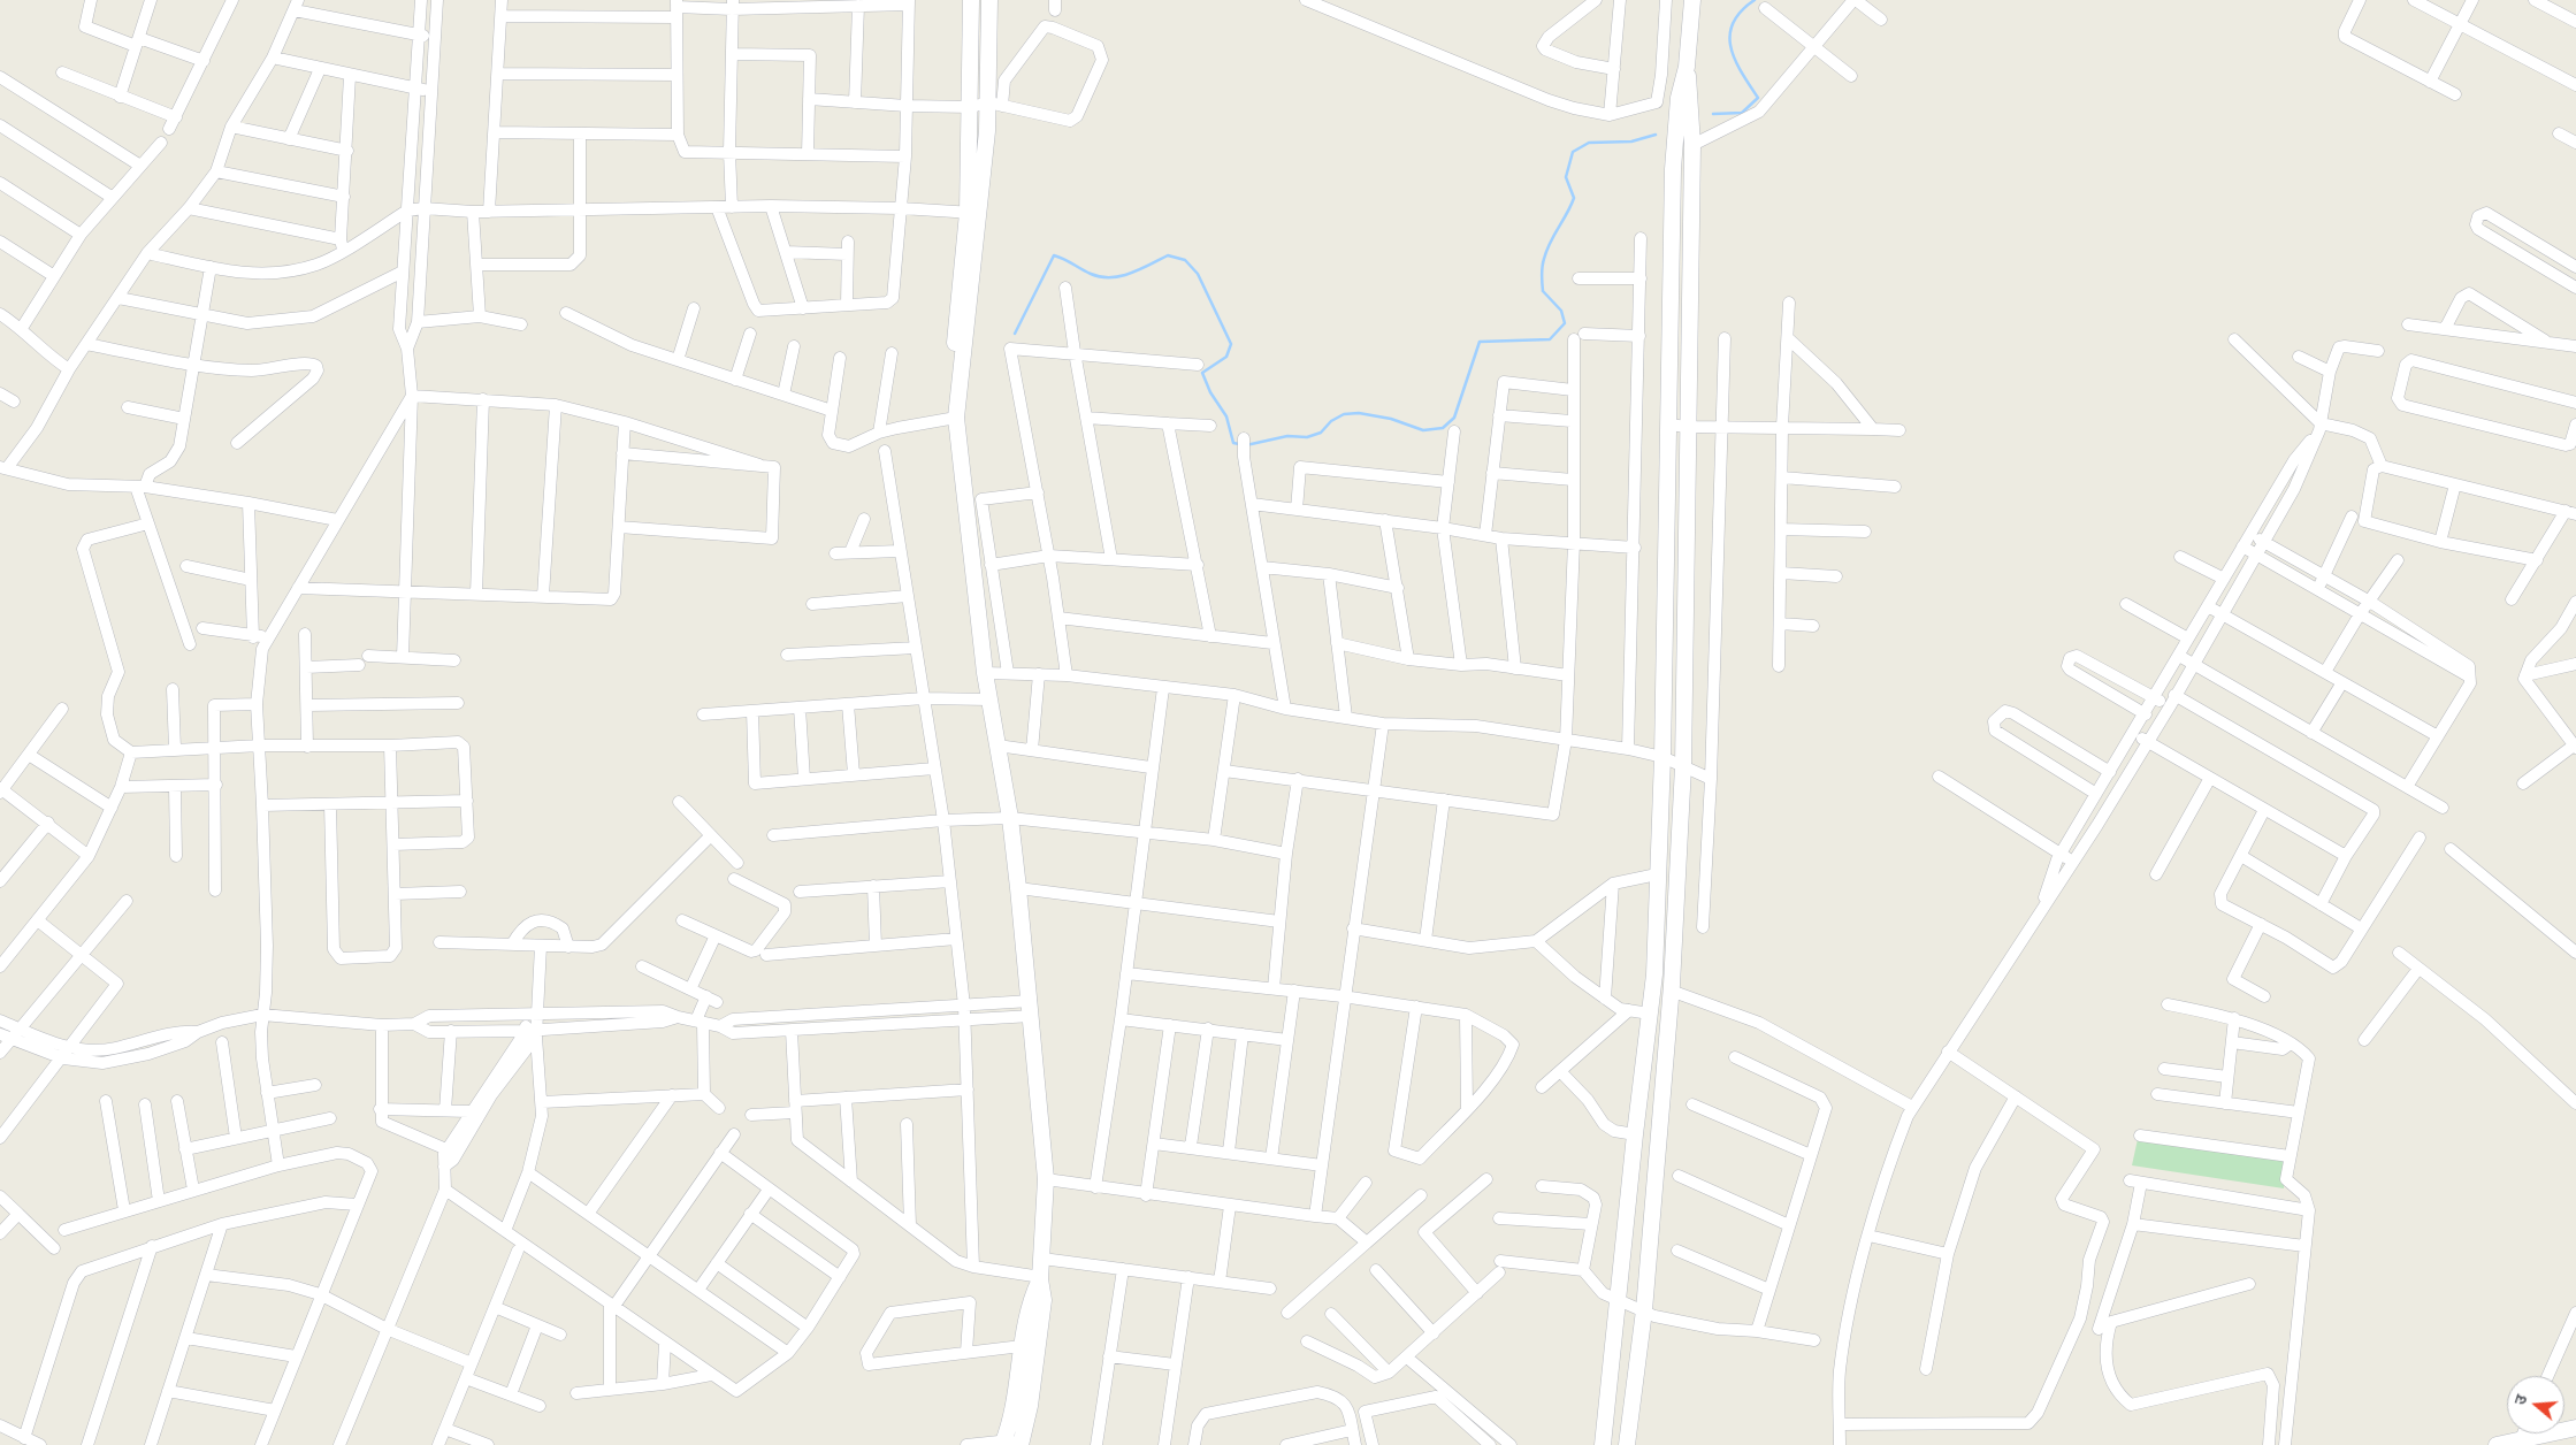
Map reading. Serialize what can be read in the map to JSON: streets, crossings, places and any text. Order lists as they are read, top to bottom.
{
  "north": "left"
}
